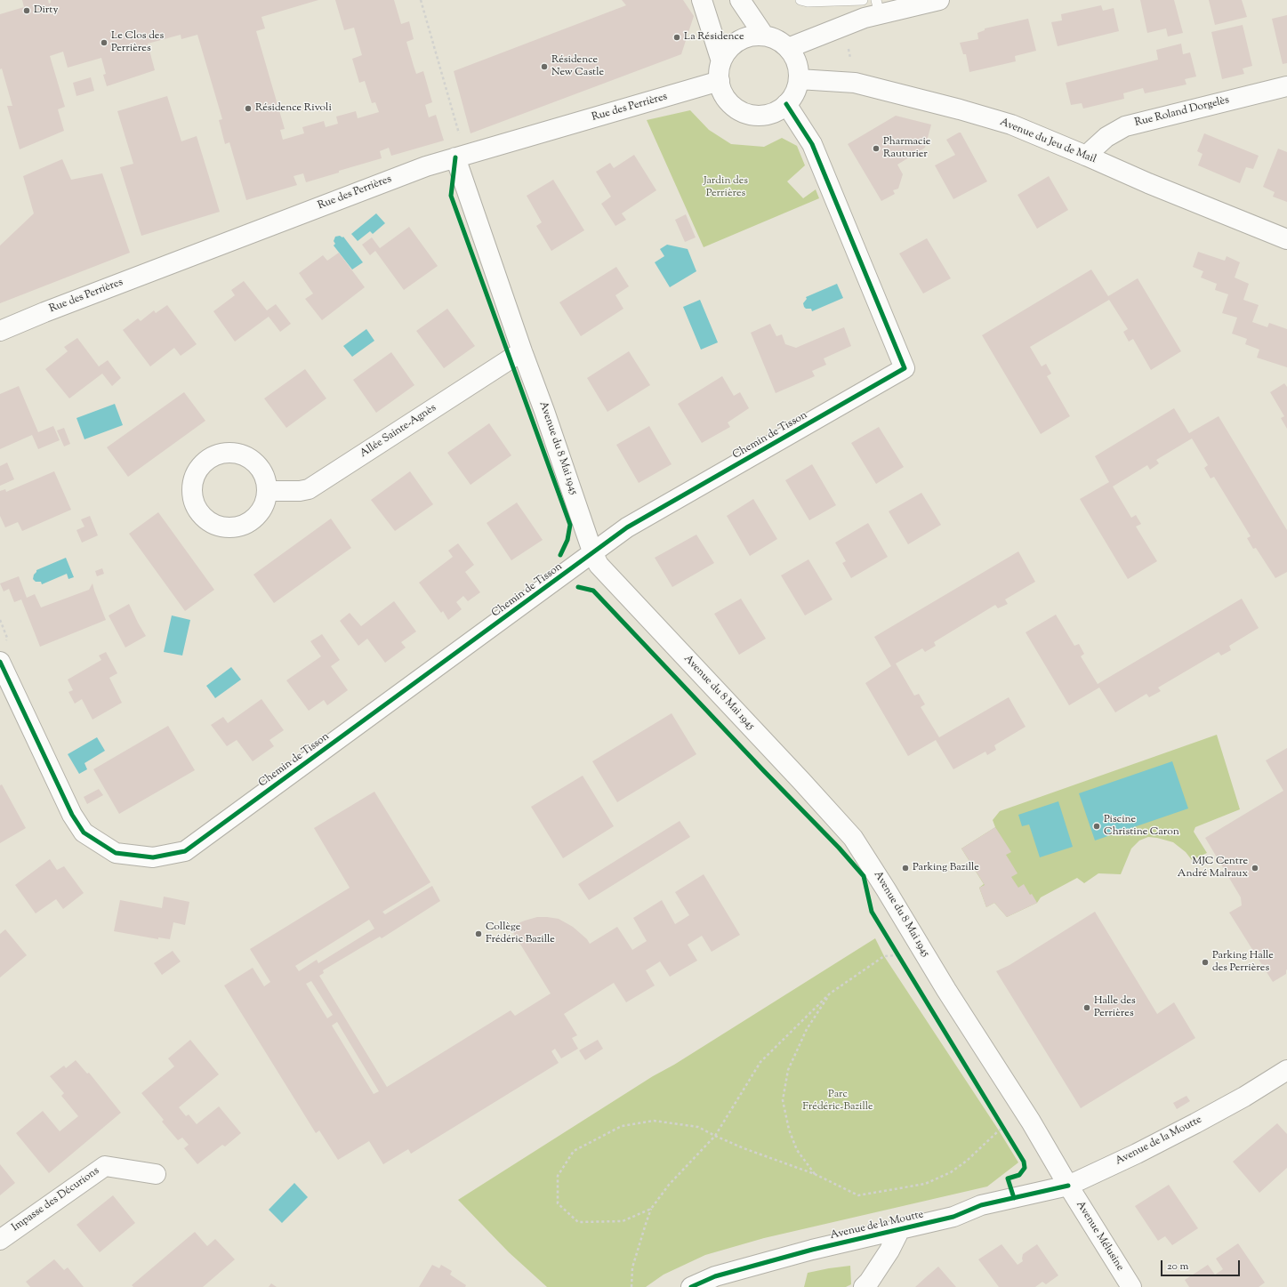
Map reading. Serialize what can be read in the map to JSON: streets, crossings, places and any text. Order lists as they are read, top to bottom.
{
  "streets": {
    "street": [
      "Rue des Perrières",
      "Rue Roland Dorgelès",
      "Avenue du Jeu de Mail",
      "Allée Sainte-Agnès",
      "Chemin de Tisson",
      "Avenue du 8 Mai 1945",
      "Avenue de la Moutte",
      "Impasse des Décurions",
      "Avenue Mélusine"
    ]
  },
  "crossings": [
    ["Rue des Perrières", "Avenue du Jeu de Mail"],
    ["Rue des Perrières", "Chemin de Tisson"],
    ["Rue des Perrières", "Avenue du 8 Mai 1945"],
    ["Rue Roland Dorgelès", "Avenue du Jeu de Mail"],
    ["Avenue du Jeu de Mail", "Chemin de Tisson"],
    ["Allée Sainte-Agnès", "Avenue du 8 Mai 1945"],
    ["Chemin de Tisson", "Avenue du 8 Mai 1945"],
    ["Avenue du 8 Mai 1945", "Avenue de la Moutte"],
    ["Avenue du 8 Mai 1945", "Avenue Mélusine"],
    ["Avenue de la Moutte", "Avenue Mélusine"]
  ],
  "parks": ["Jardin des Perrières", "Parc Frédéric-Bazille"],
  "places": [
    "Dirty",
    "La Résidence",
    "Le Clos des Perrières",
    "Résidence New Castle",
    "Résidence Rivoli",
    "Pharmacie Rauturier",
    "Piscine Christine Caron",
    "Parking Bazille",
    "MJC Centre André Malraux",
    "Collège Frédéric Bazille",
    "Parking Halle des Perrières",
    "Halle des Perrières"
  ],
  "scale_bar": "20 m"
}
